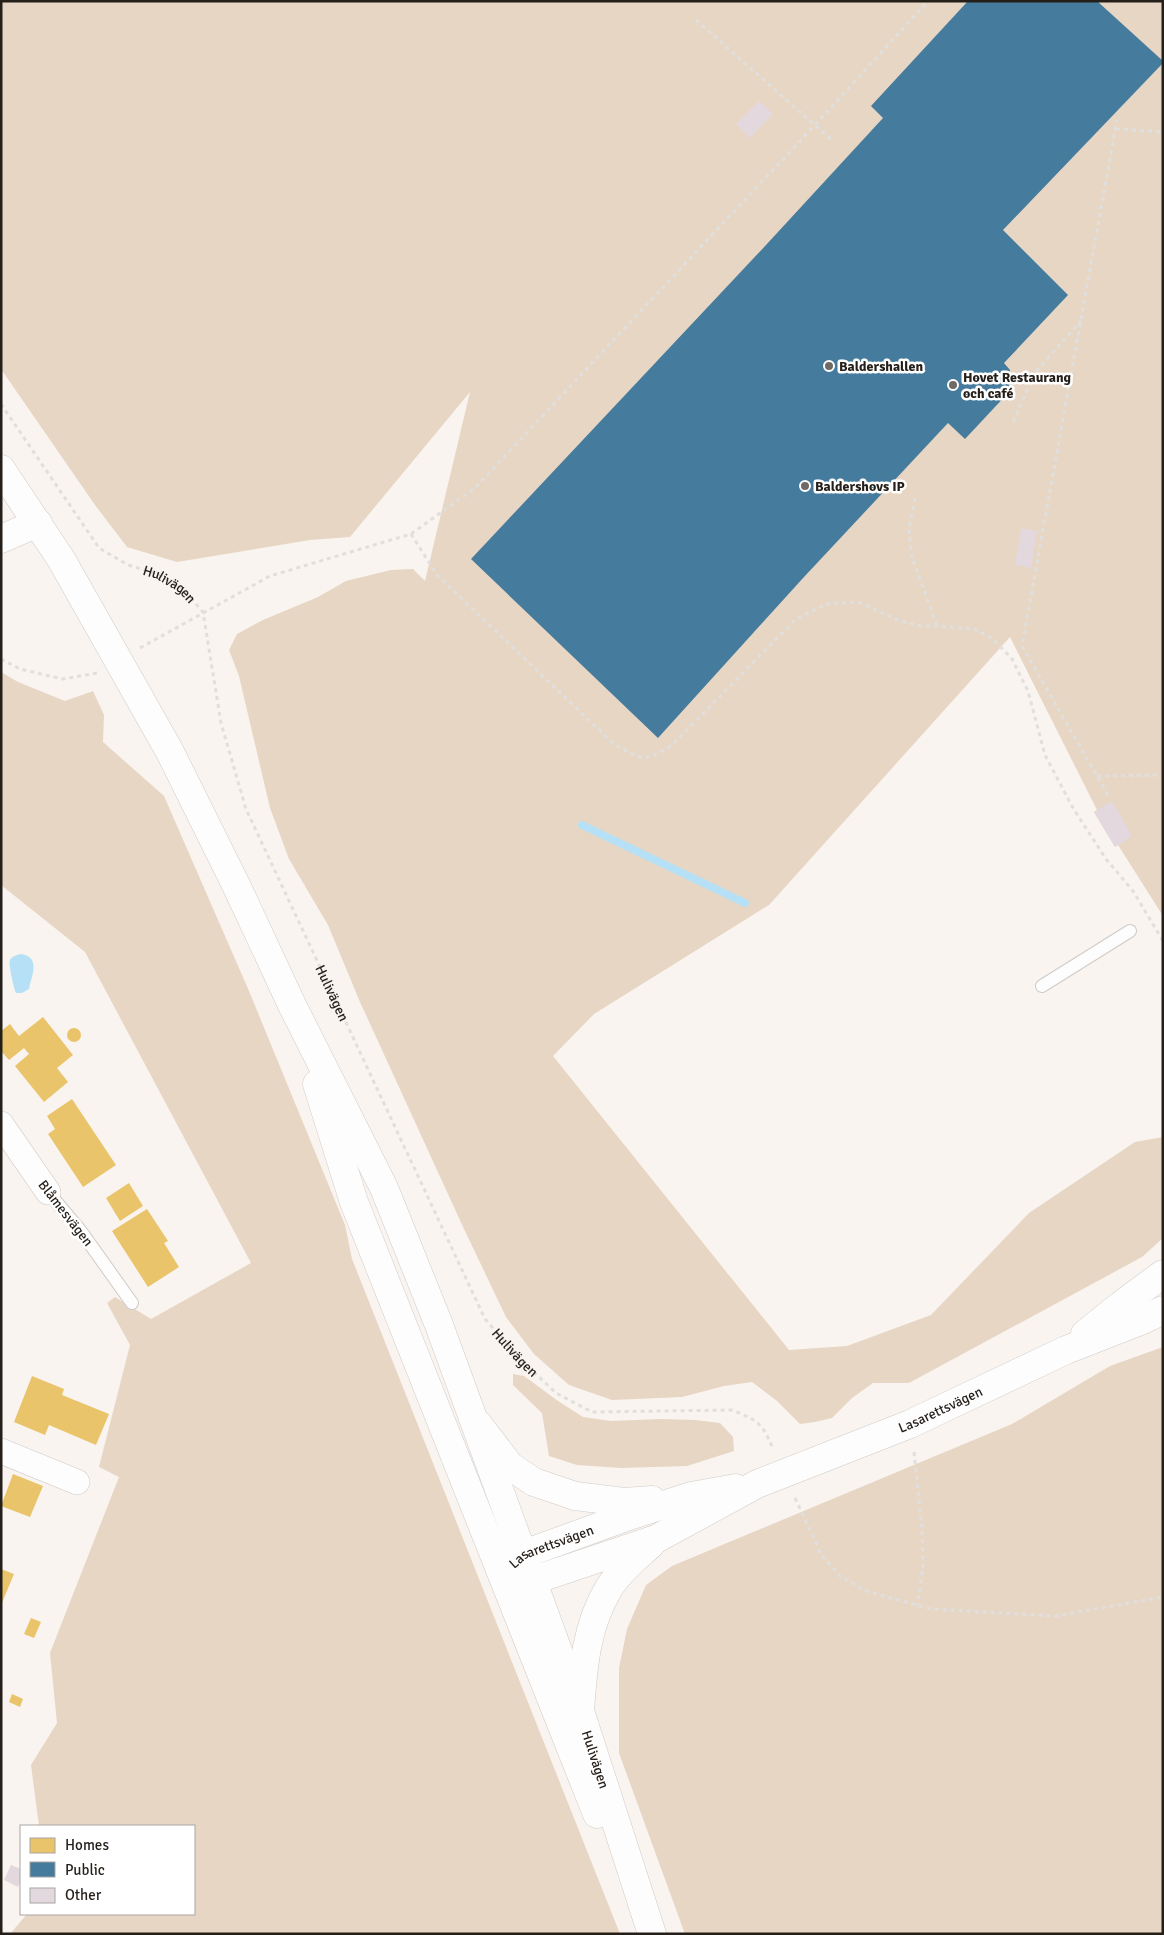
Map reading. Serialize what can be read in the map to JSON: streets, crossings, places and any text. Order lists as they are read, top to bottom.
{
  "streets": {
    "main road": ["Hulivägen", "Lasarettsvägen"],
    "street": ["Blåmesvägen"]
  },
  "crossings": [
    ["Hulivägen", "Lasarettsvägen"]
  ],
  "places": ["Baldershallen", "Hovet Restaurang och café", "Baldershovs IP"],
  "legend": ["Homes", "Public", "Other"]
}
